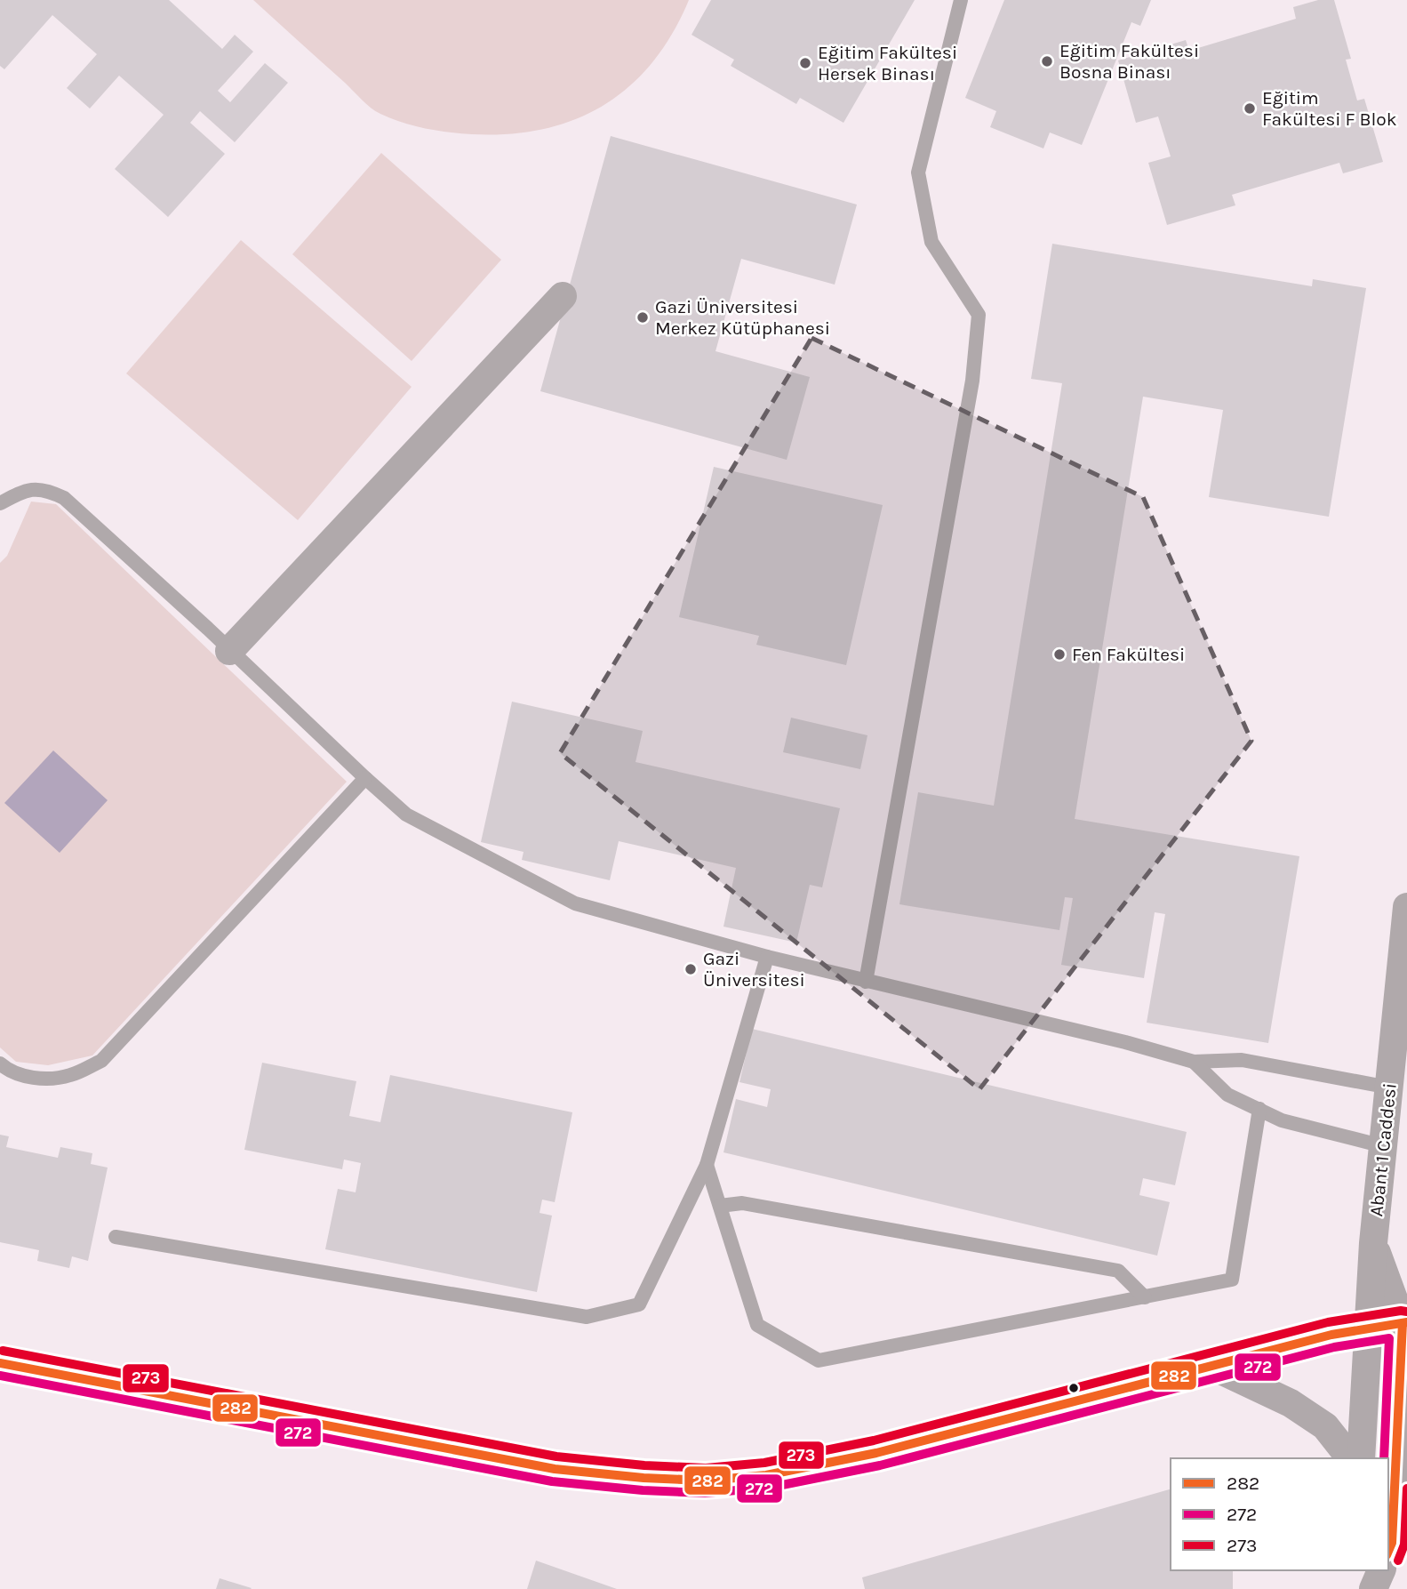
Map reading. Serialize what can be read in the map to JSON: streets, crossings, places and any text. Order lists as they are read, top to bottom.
{
  "streets": {
    "street": ["Abant 1 Caddesi"]
  },
  "places": [
    "Eğitim Fakültesi Bosna Binası",
    "Eğitim Fakültesi Hersek Binası",
    "Eğitim Fakültesi F Blok",
    "Gazi Üniversitesi Merkez Kütüphanesi",
    "Fen Fakültesi",
    "Gazi Üniversitesi"
  ],
  "lines": ["transit line 273", "transit line 282", "transit line 272"],
  "legend": ["282", "272", "273"]
}
